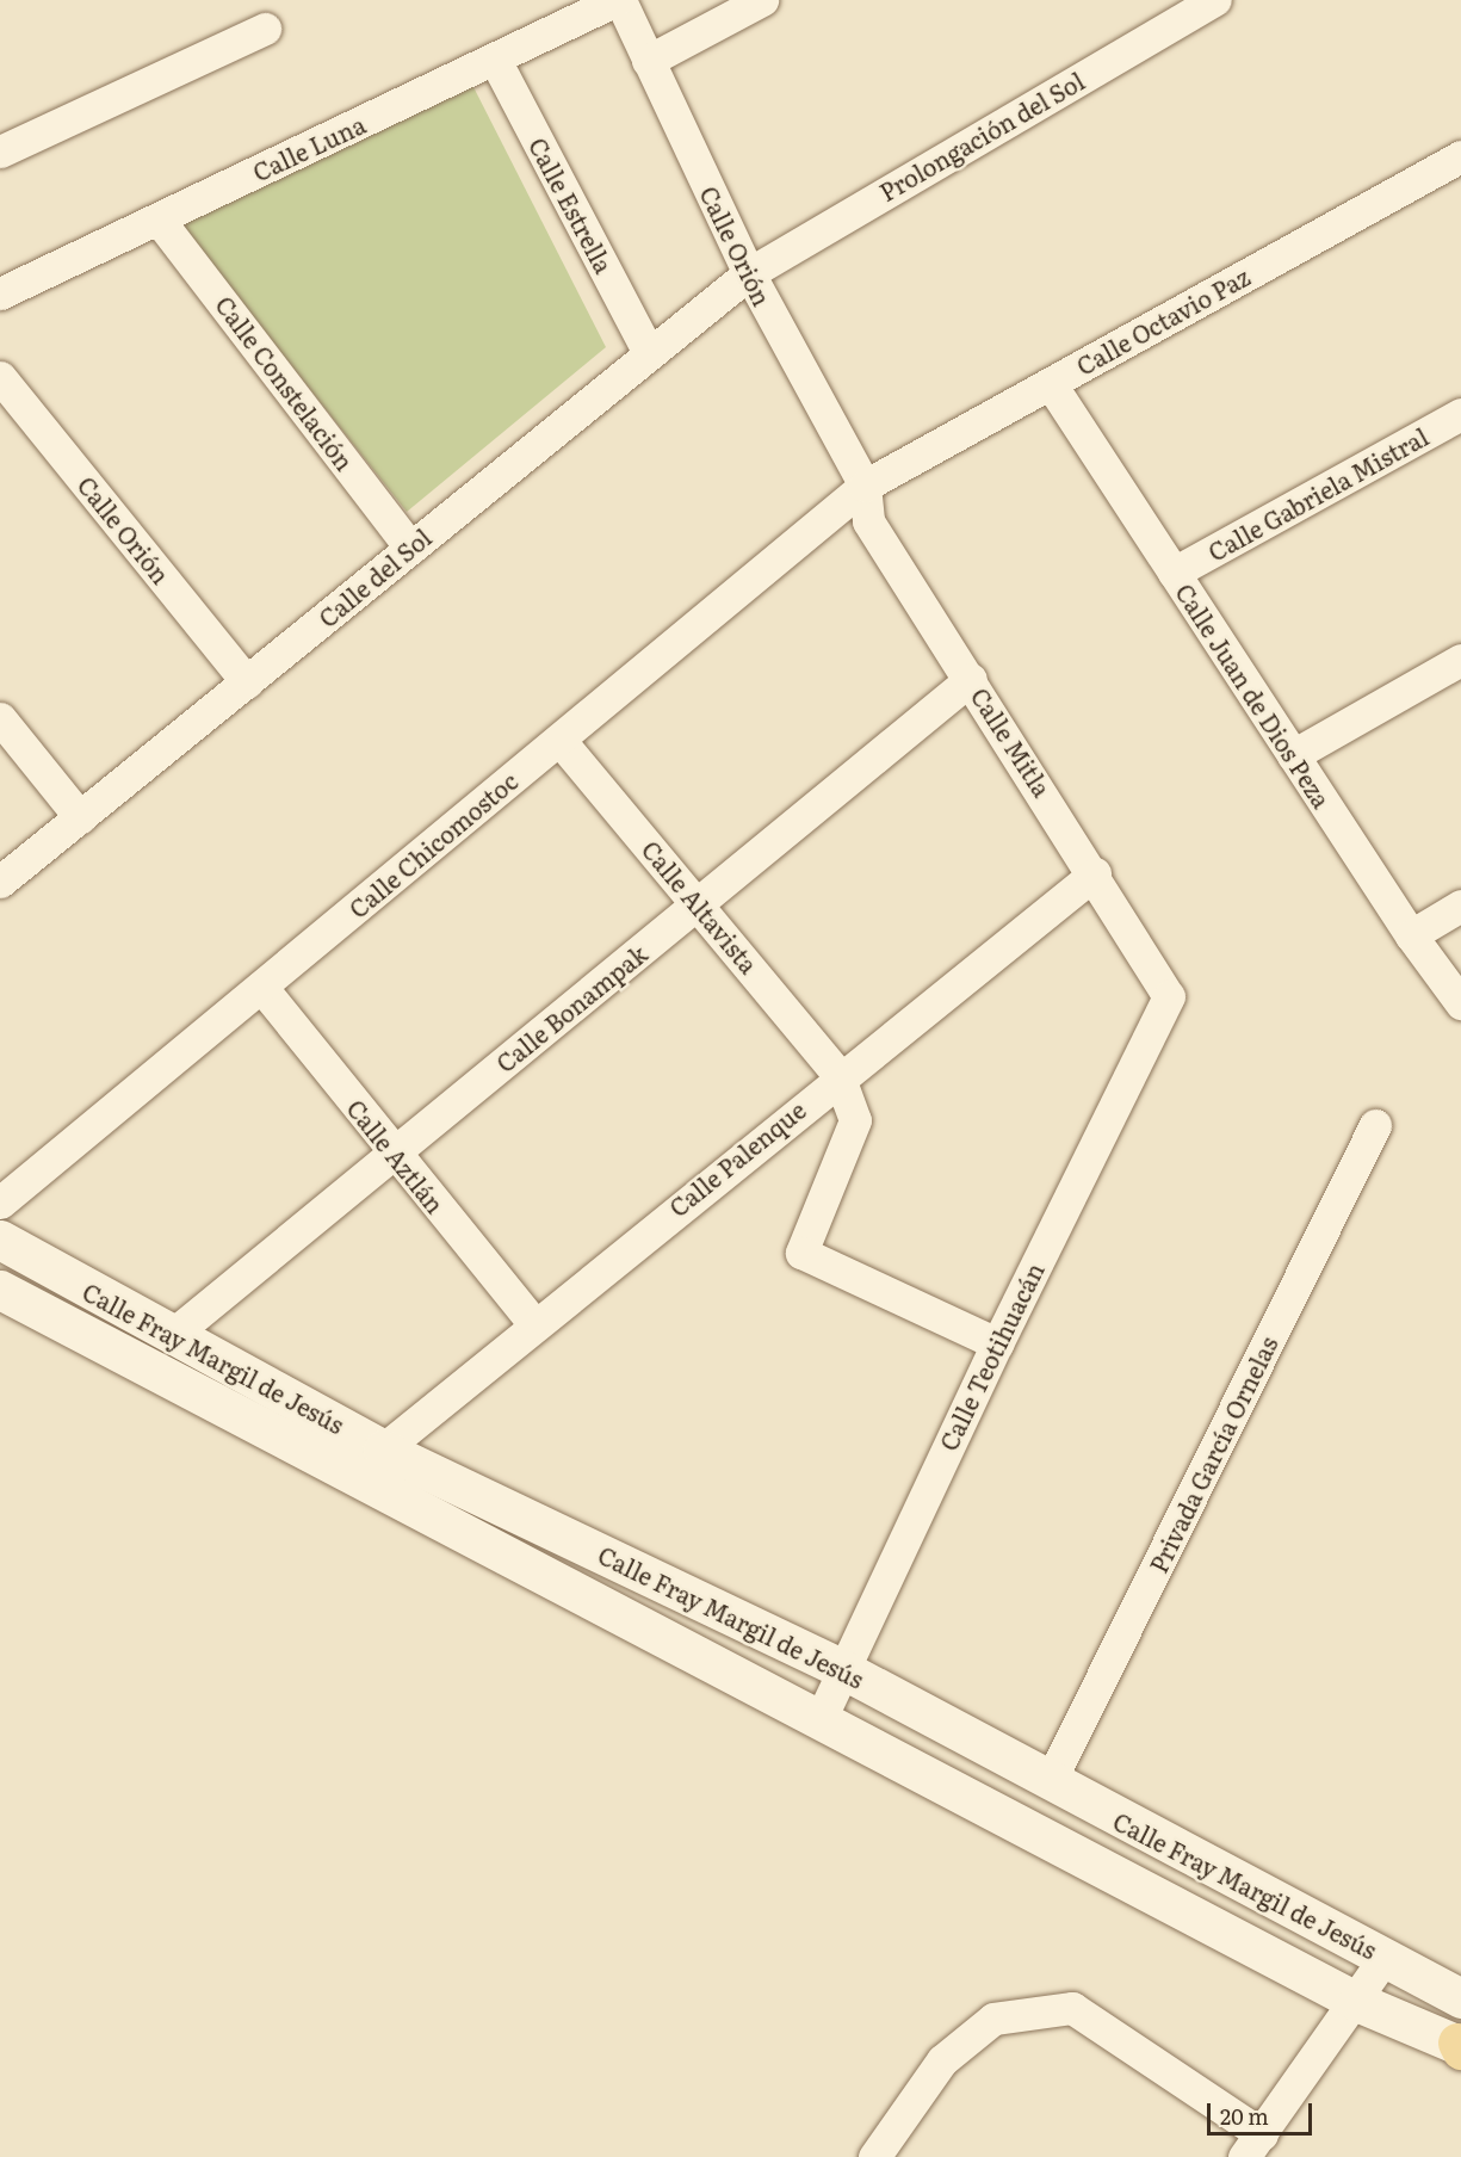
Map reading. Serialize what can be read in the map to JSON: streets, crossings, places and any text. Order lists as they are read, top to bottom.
{
  "streets": {
    "street": [
      "Prolongación del Sol",
      "Calle Luna",
      "Calle Estrella",
      "Calle Orión",
      "Calle Octavio Paz",
      "Calle Constelación",
      "Calle Gabriela Mistral",
      "Calle del Sol",
      "Calle Juan de Dios Peza",
      "Calle Mitla",
      "Calle Chicomostoc",
      "Calle Altavista",
      "Calle Bonampak",
      "Calle Aztlán",
      "Calle Palenque",
      "Calle Teotihuacán",
      "Calle Fray Margil de Jesús",
      "Privada García Ornelas"
    ]
  },
  "crossings": [
    ["Prolongación del Sol", "Calle Orión"],
    ["Prolongación del Sol", "Calle del Sol"],
    ["Calle Luna", "Calle Estrella"],
    ["Calle Luna", "Calle Orión"],
    ["Calle Luna", "Calle Constelación"],
    ["Calle Estrella", "Calle del Sol"],
    ["Calle Orión", "Calle Octavio Paz"],
    ["Calle Orión", "Calle del Sol"],
    ["Calle Orión", "Calle Mitla"],
    ["Calle Orión", "Calle Chicomostoc"],
    ["Calle Octavio Paz", "Calle Juan de Dios Peza"],
    ["Calle Octavio Paz", "Calle Mitla"],
    ["Calle Octavio Paz", "Calle Chicomostoc"],
    ["Calle Constelación", "Calle del Sol"],
    ["Calle Gabriela Mistral", "Calle Juan de Dios Peza"],
    ["Calle Mitla", "Calle Chicomostoc"],
    ["Calle Mitla", "Calle Bonampak"],
    ["Calle Mitla", "Calle Palenque"],
    ["Calle Mitla", "Calle Teotihuacán"],
    ["Calle Chicomostoc", "Calle Altavista"],
    ["Calle Chicomostoc", "Calle Aztlán"],
    ["Calle Altavista", "Calle Bonampak"],
    ["Calle Altavista", "Calle Palenque"],
    ["Calle Bonampak", "Calle Aztlán"],
    ["Calle Bonampak", "Calle Fray Margil de Jesús"],
    ["Calle Aztlán", "Calle Palenque"],
    ["Calle Palenque", "Calle Fray Margil de Jesús"],
    ["Calle Teotihuacán", "Calle Fray Margil de Jesús"],
    ["Calle Fray Margil de Jesús", "Privada García Ornelas"]
  ],
  "scale_bar": "20 m"
}
